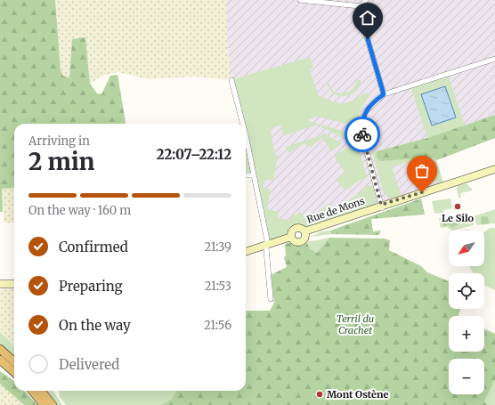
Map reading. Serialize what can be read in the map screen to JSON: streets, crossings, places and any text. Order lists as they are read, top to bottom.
{
  "streets": {
    "main road": ["Rue de Mons"]
  },
  "parks": ["Terril du Crachet"],
  "places": ["Le Silo", "Mont Ostène"],
  "north": "bottom left",
  "page": {
    "heading": ["2 min", "Arriving in", "22:07–22:12"],
    "bar": "On the way · 160 m",
    "list": [
      ["Confirmed", "21:39"],
      ["Preparing", "21:53"],
      ["On the way", "21:56"],
      "Delivered"
    ],
    "map_buttons": ["+", "−"]
  }
}
